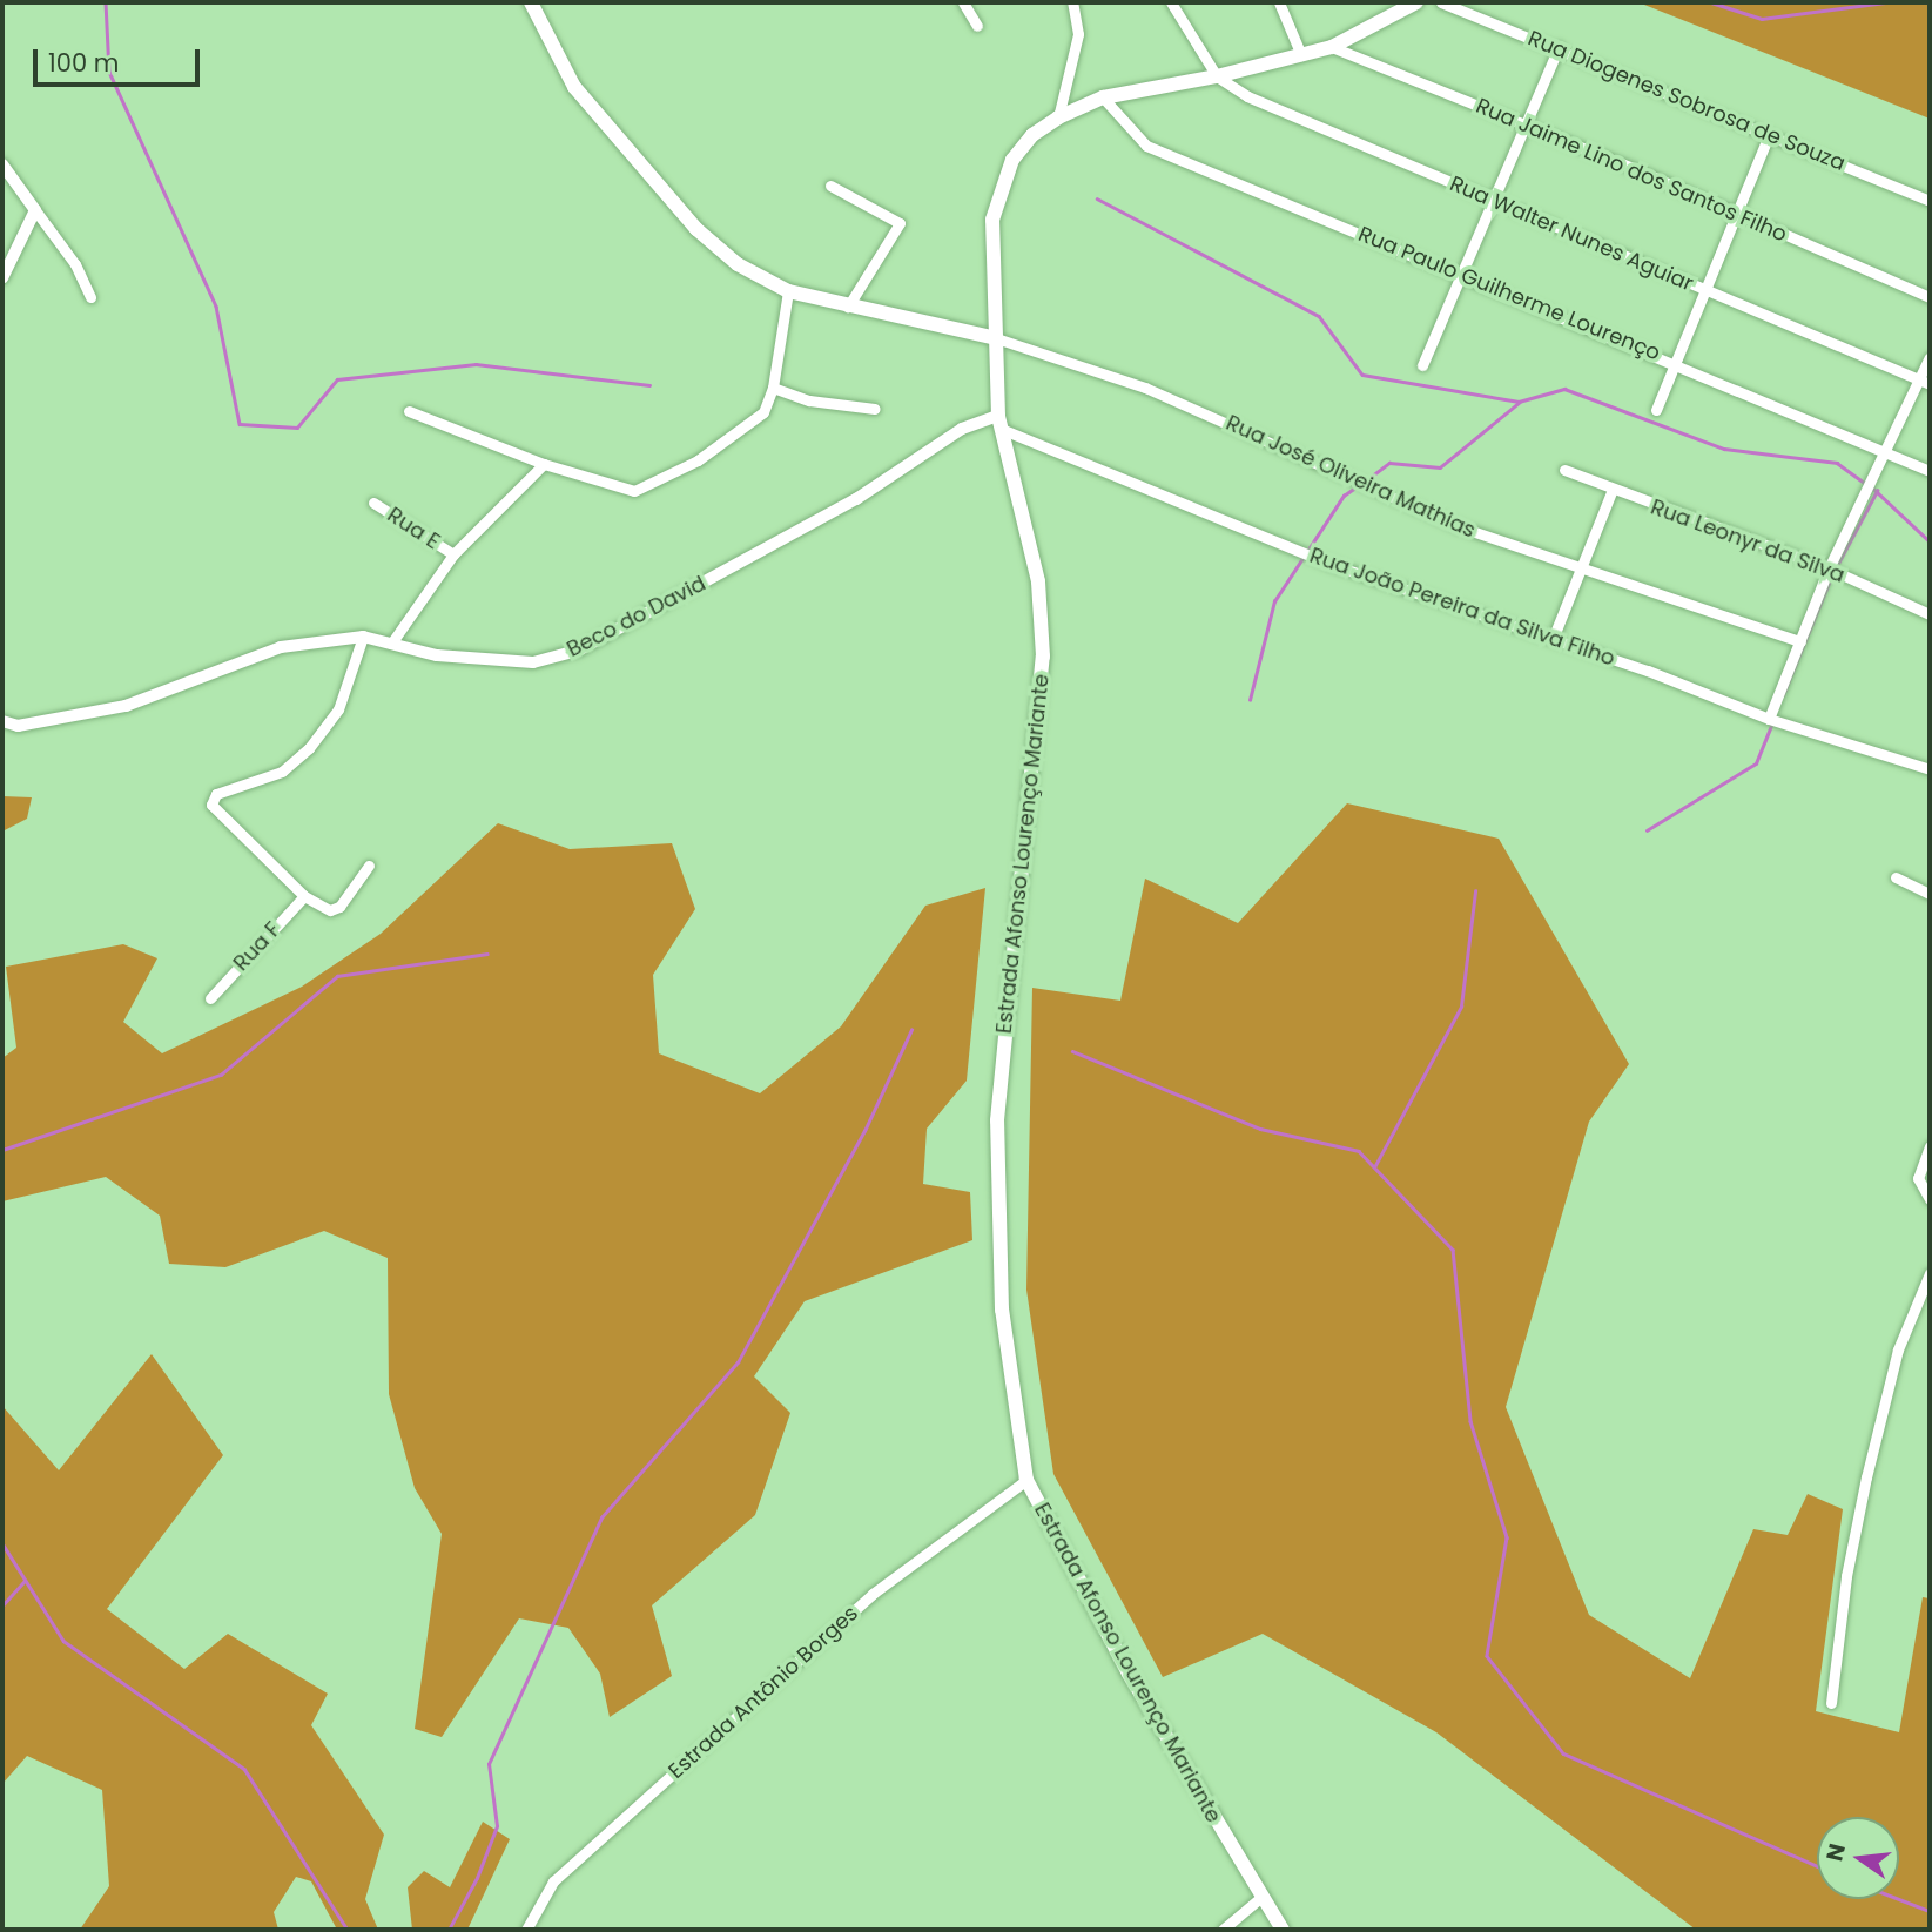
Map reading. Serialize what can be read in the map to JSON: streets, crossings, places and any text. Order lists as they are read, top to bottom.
{
  "streets": {
    "main road": ["Estrada Afonso Lourenço Mariante"],
    "street": [
      "Rua Diogenes Sobrosa de Souza",
      "Rua Jaime Lino dos Santos Filho",
      "Rua Walter Nunes Aguiar",
      "Rua Paulo Guilherme Lourenço",
      "Rua José Oliveira Mathias",
      "Rua E",
      "Rua Leonyr da Silva",
      "Rua João Pereira da Silva Filho",
      "Beco do David",
      "Rua F",
      "Estrada Antônio Borges"
    ]
  },
  "crossings": [
    ["Rua Jaime Lino dos Santos Filho", "Estrada Afonso Lourenço Mariante"],
    ["Rua Walter Nunes Aguiar", "Estrada Afonso Lourenço Mariante"],
    ["Rua Paulo Guilherme Lourenço", "Estrada Afonso Lourenço Mariante"],
    ["Rua José Oliveira Mathias", "Estrada Afonso Lourenço Mariante"],
    ["Rua João Pereira da Silva Filho", "Beco do David"],
    ["Rua João Pereira da Silva Filho", "Estrada Afonso Lourenço Mariante"],
    ["Beco do David", "Estrada Afonso Lourenço Mariante"],
    ["Estrada Afonso Lourenço Mariante", "Estrada Antônio Borges"]
  ],
  "scale_bar": "100 m",
  "north": "left"
}
